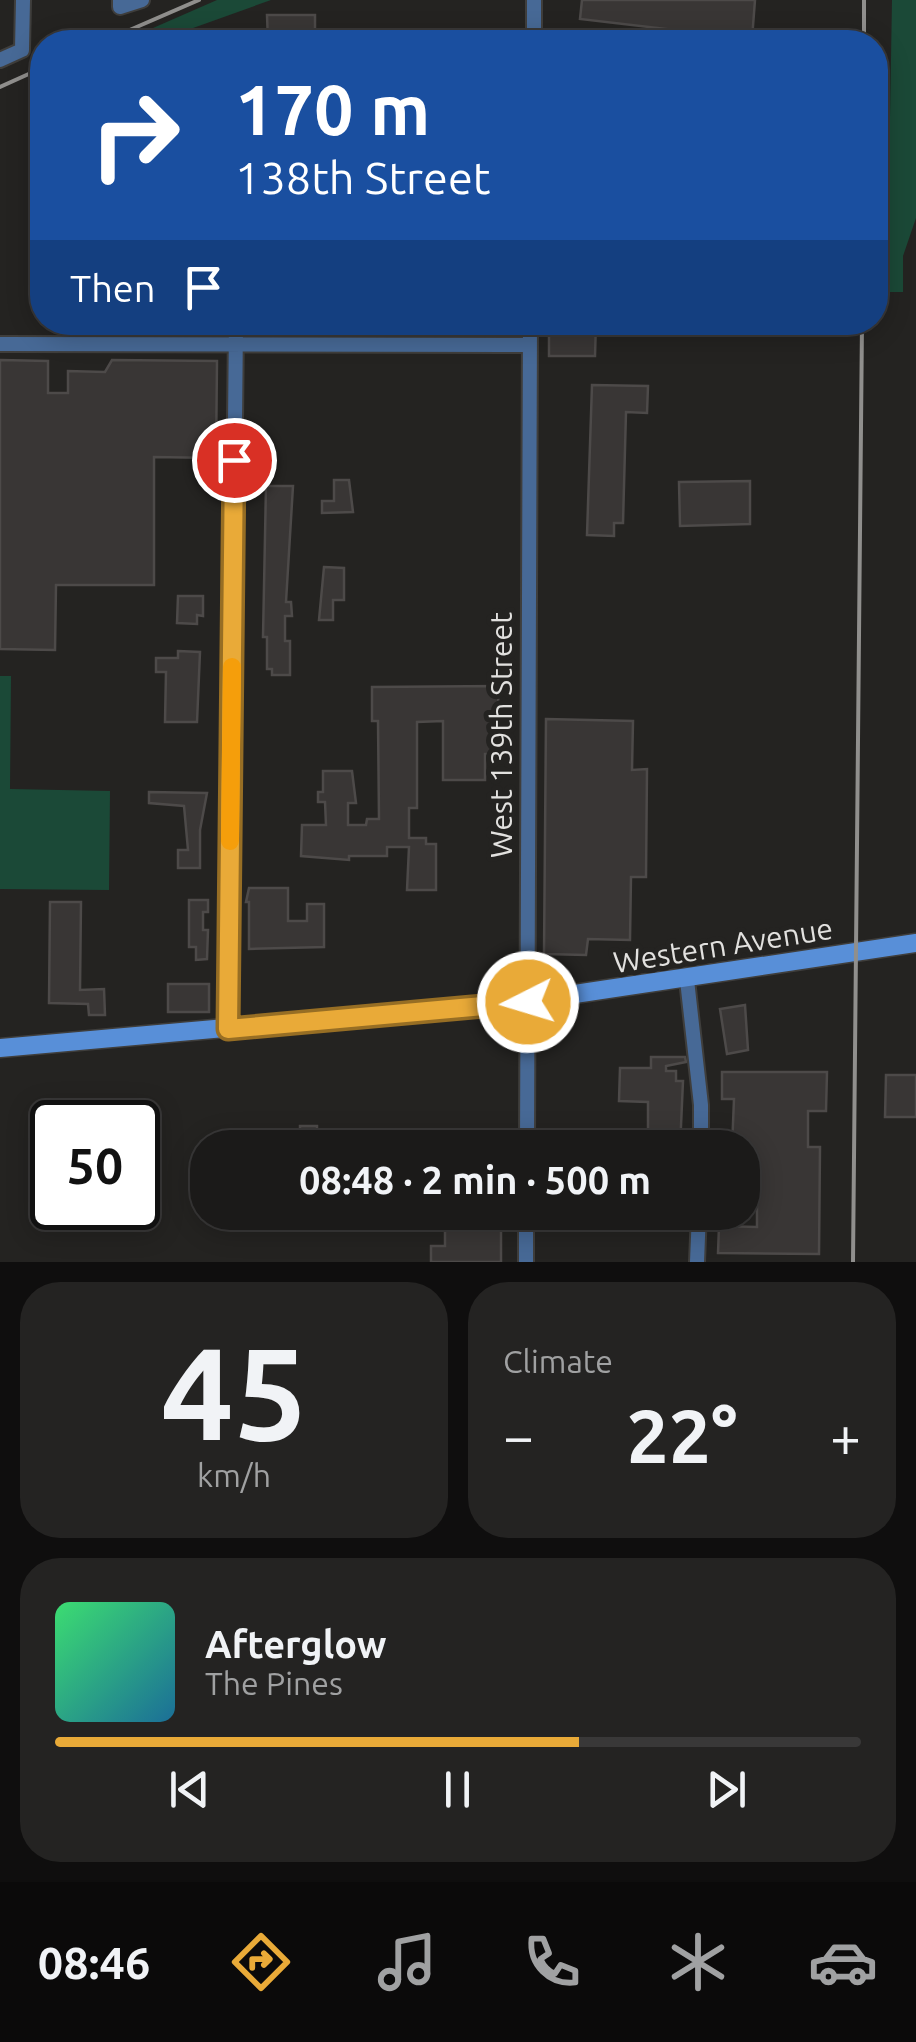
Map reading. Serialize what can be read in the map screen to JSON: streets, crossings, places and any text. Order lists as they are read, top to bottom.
{
  "streets": {
    "main road": ["Western Avenue"],
    "street": ["West 139th Street"]
  },
  "crossings": [
    ["West 139th Street", "Western Avenue"]
  ],
  "page": {
    "turn": ["170 m", "138th Street"],
    "then": "Then",
    "limit": "50",
    "trip": "08:48 · 2 min · 500 m",
    "tile": [
      ["45", "km/h"],
      "Climate"
    ],
    "heat": ["−", "22°", "+"],
    "song": ["Afterglow", "The Pines"],
    "tabs": "08:46"
  }
}
